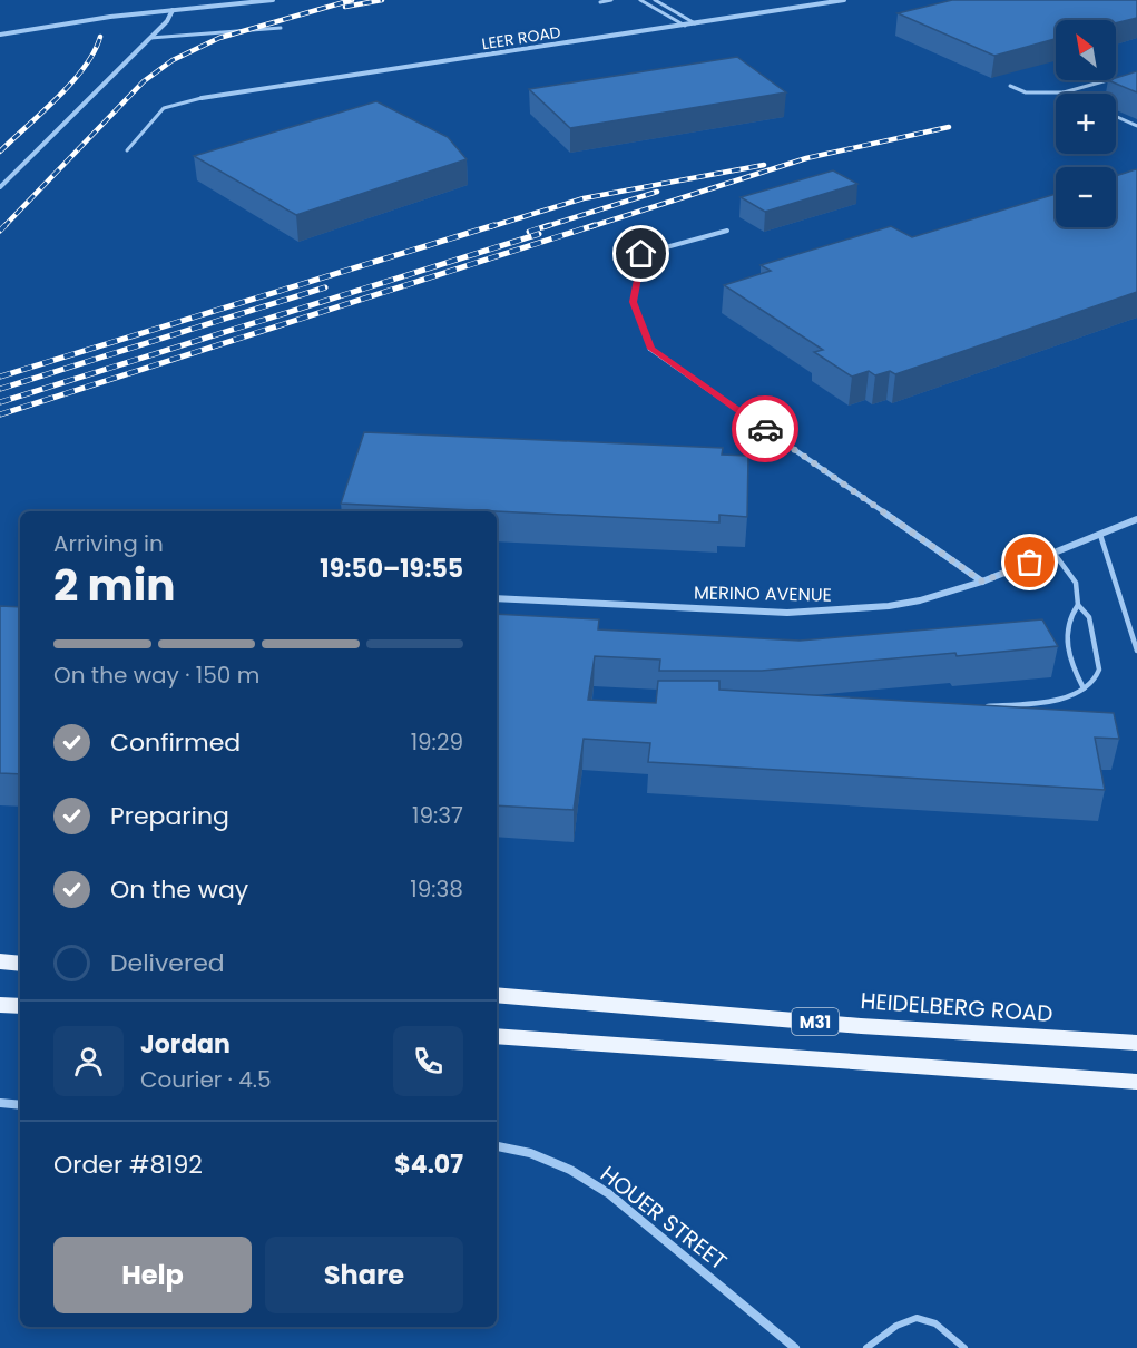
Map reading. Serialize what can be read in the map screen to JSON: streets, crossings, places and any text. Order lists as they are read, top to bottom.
{
  "streets": {
    "main road": ["HEIDELBERG ROAD", "M31"],
    "street": ["LEER ROAD", "MERINO AVENUE", "HOUER STREET"]
  },
  "north": "top left",
  "page": {
    "map_buttons": ["+", "−"],
    "heading": ["2 min", "Arriving in", "19:50–19:55"],
    "panel": [
      "Jordan",
      "Courier · 4.5",
      "Order #8192",
      "$4.07"
    ],
    "bar": "On the way · 150 m",
    "list": [
      ["Confirmed", "19:29"],
      ["Preparing", "19:37"],
      ["On the way", "19:38"],
      "Delivered"
    ],
    "buttons": ["Help", "Share"]
  }
}
